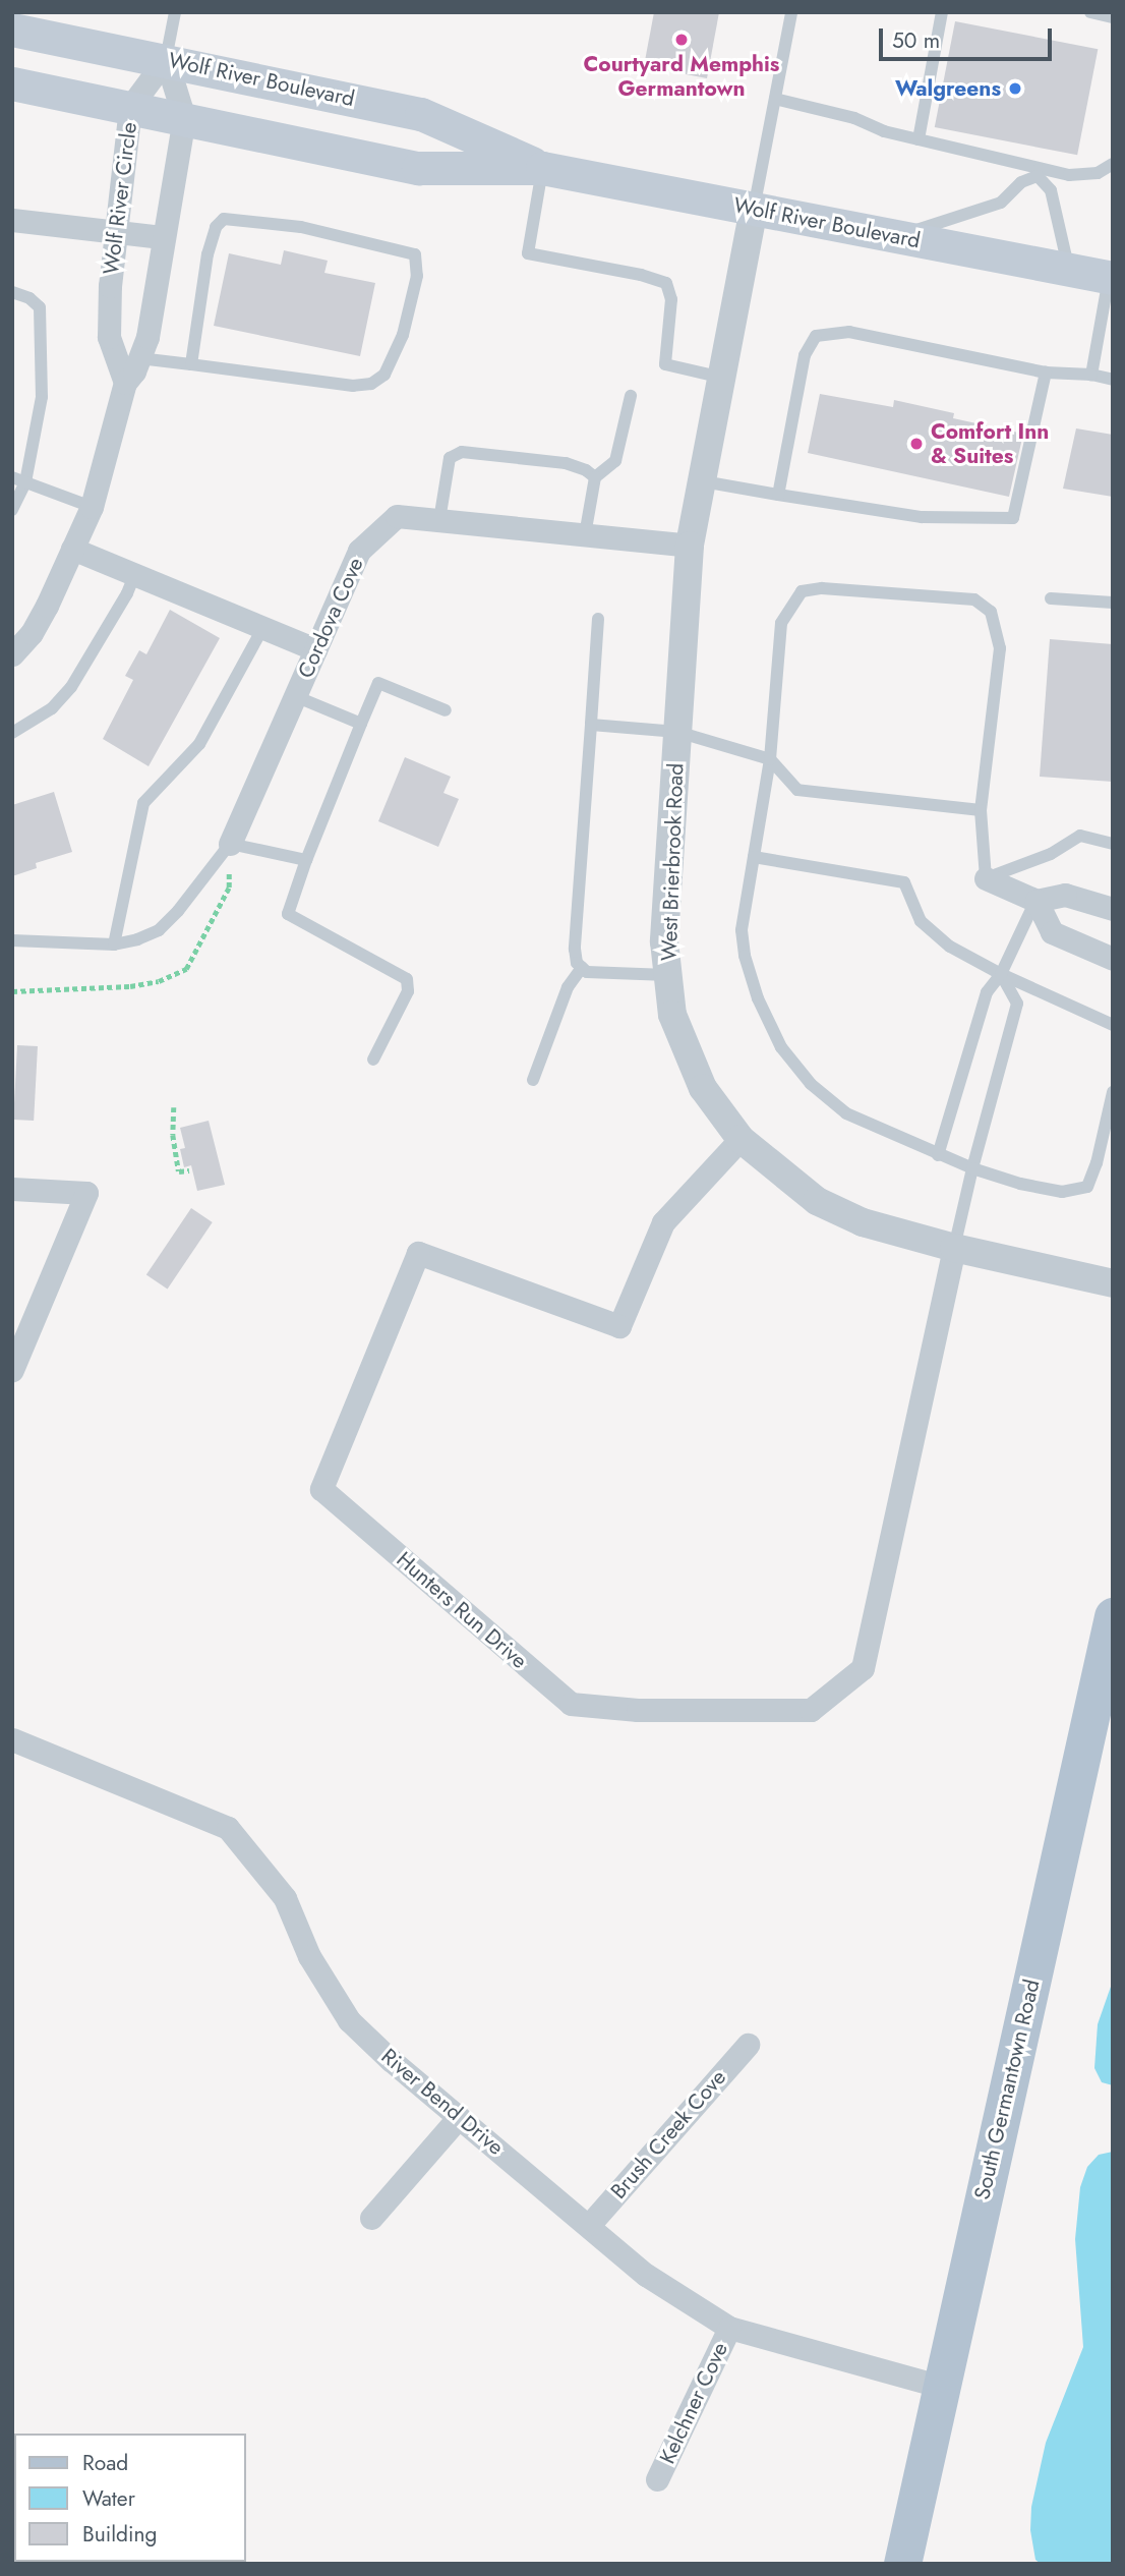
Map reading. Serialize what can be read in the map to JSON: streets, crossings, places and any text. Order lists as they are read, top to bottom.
{
  "streets": {
    "main road": ["Wolf River Boulevard", "South Germantown Road"],
    "street": [
      "Wolf River Circle",
      "Cordova Cove",
      "West Brierbrook Road",
      "Hunters Run Drive",
      "River Bend Drive",
      "Brush Creek Cove",
      "Kelchner Cove"
    ]
  },
  "crossings": [
    ["Wolf River Boulevard", "Wolf River Circle"],
    ["Wolf River Boulevard", "West Brierbrook Road"],
    ["Cordova Cove", "West Brierbrook Road"],
    ["West Brierbrook Road", "Hunters Run Drive"],
    ["South Germantown Road", "River Bend Drive"],
    ["River Bend Drive", "Brush Creek Cove"],
    ["River Bend Drive", "Kelchner Cove"]
  ],
  "places": ["Courtyard Memphis Germantown", "Walgreens", "Comfort Inn & Suites"],
  "legend": ["Road", "Water", "Building"],
  "scale_bar": "50 m"
}
